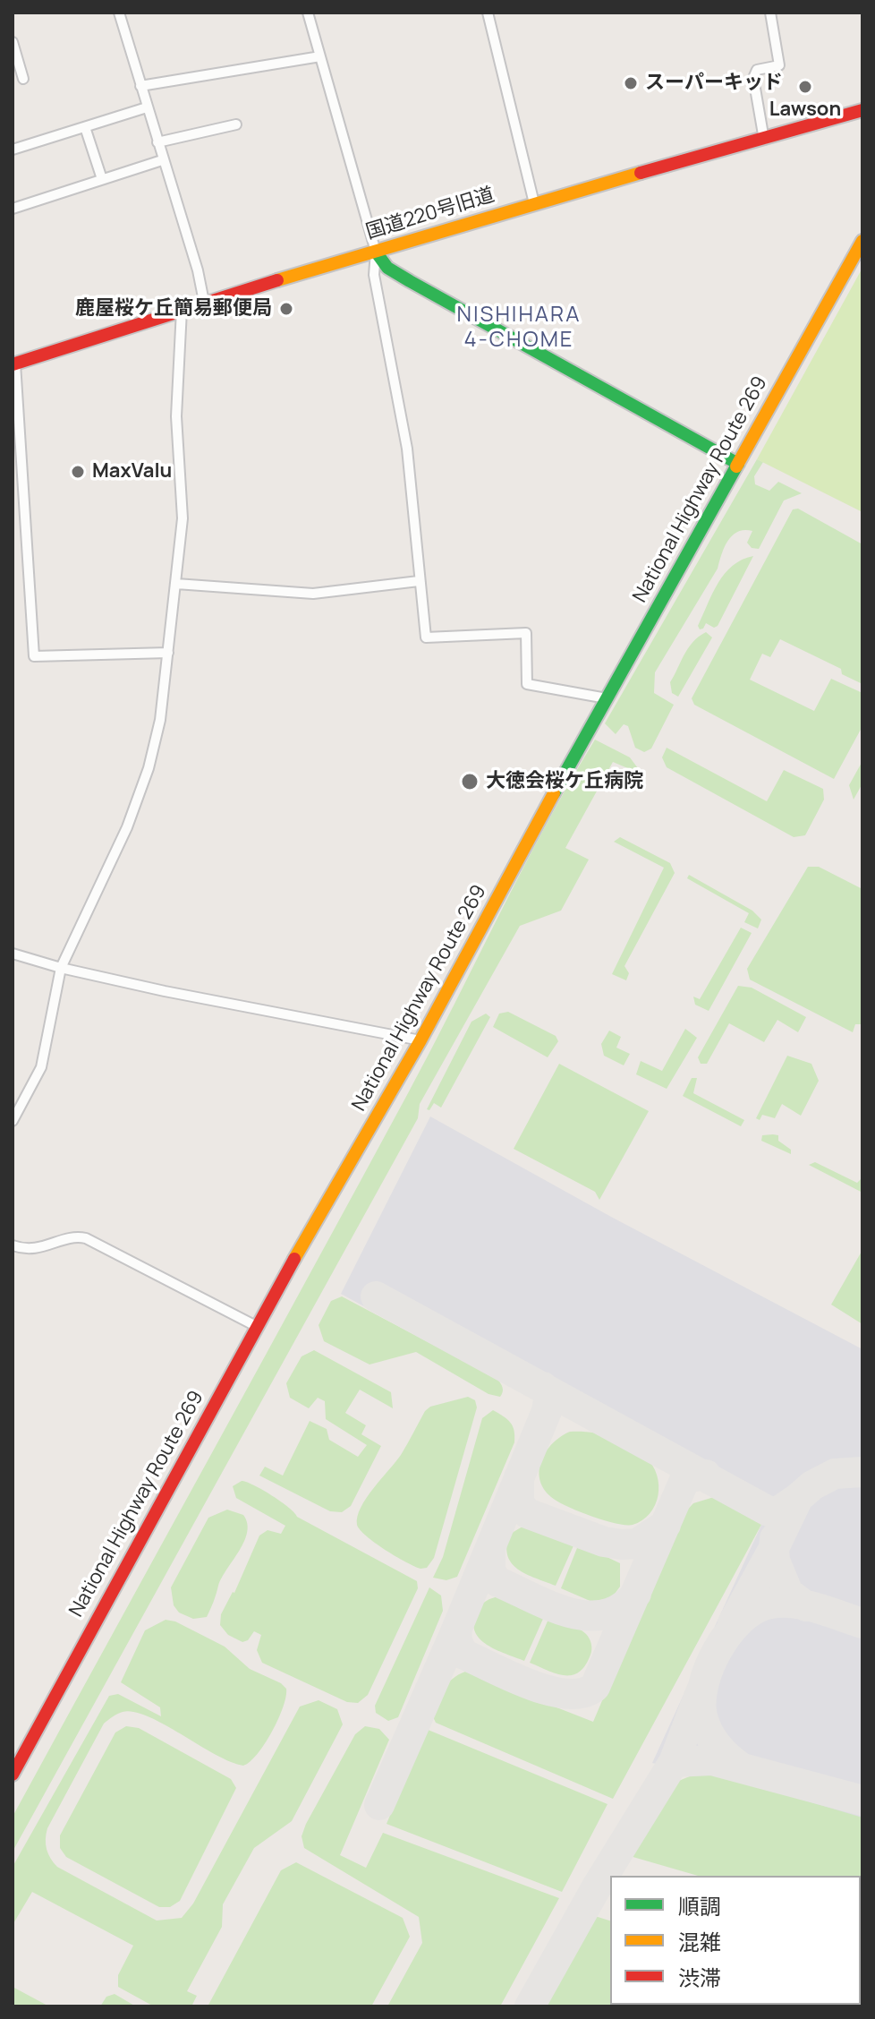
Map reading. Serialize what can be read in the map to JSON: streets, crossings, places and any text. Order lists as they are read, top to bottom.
{
  "streets": {
    "main road": ["国道220号旧道", "National Highway Route 269"]
  },
  "districts": ["NISHIHARA 4-CHOME"],
  "places": [
    "スーパーキッド",
    "Lawson",
    "鹿屋桜ケ丘簡易郵便局",
    "MaxValu",
    "大徳会桜ケ丘病院"
  ],
  "legend": ["順調", "混雑", "渋滞"]
}
